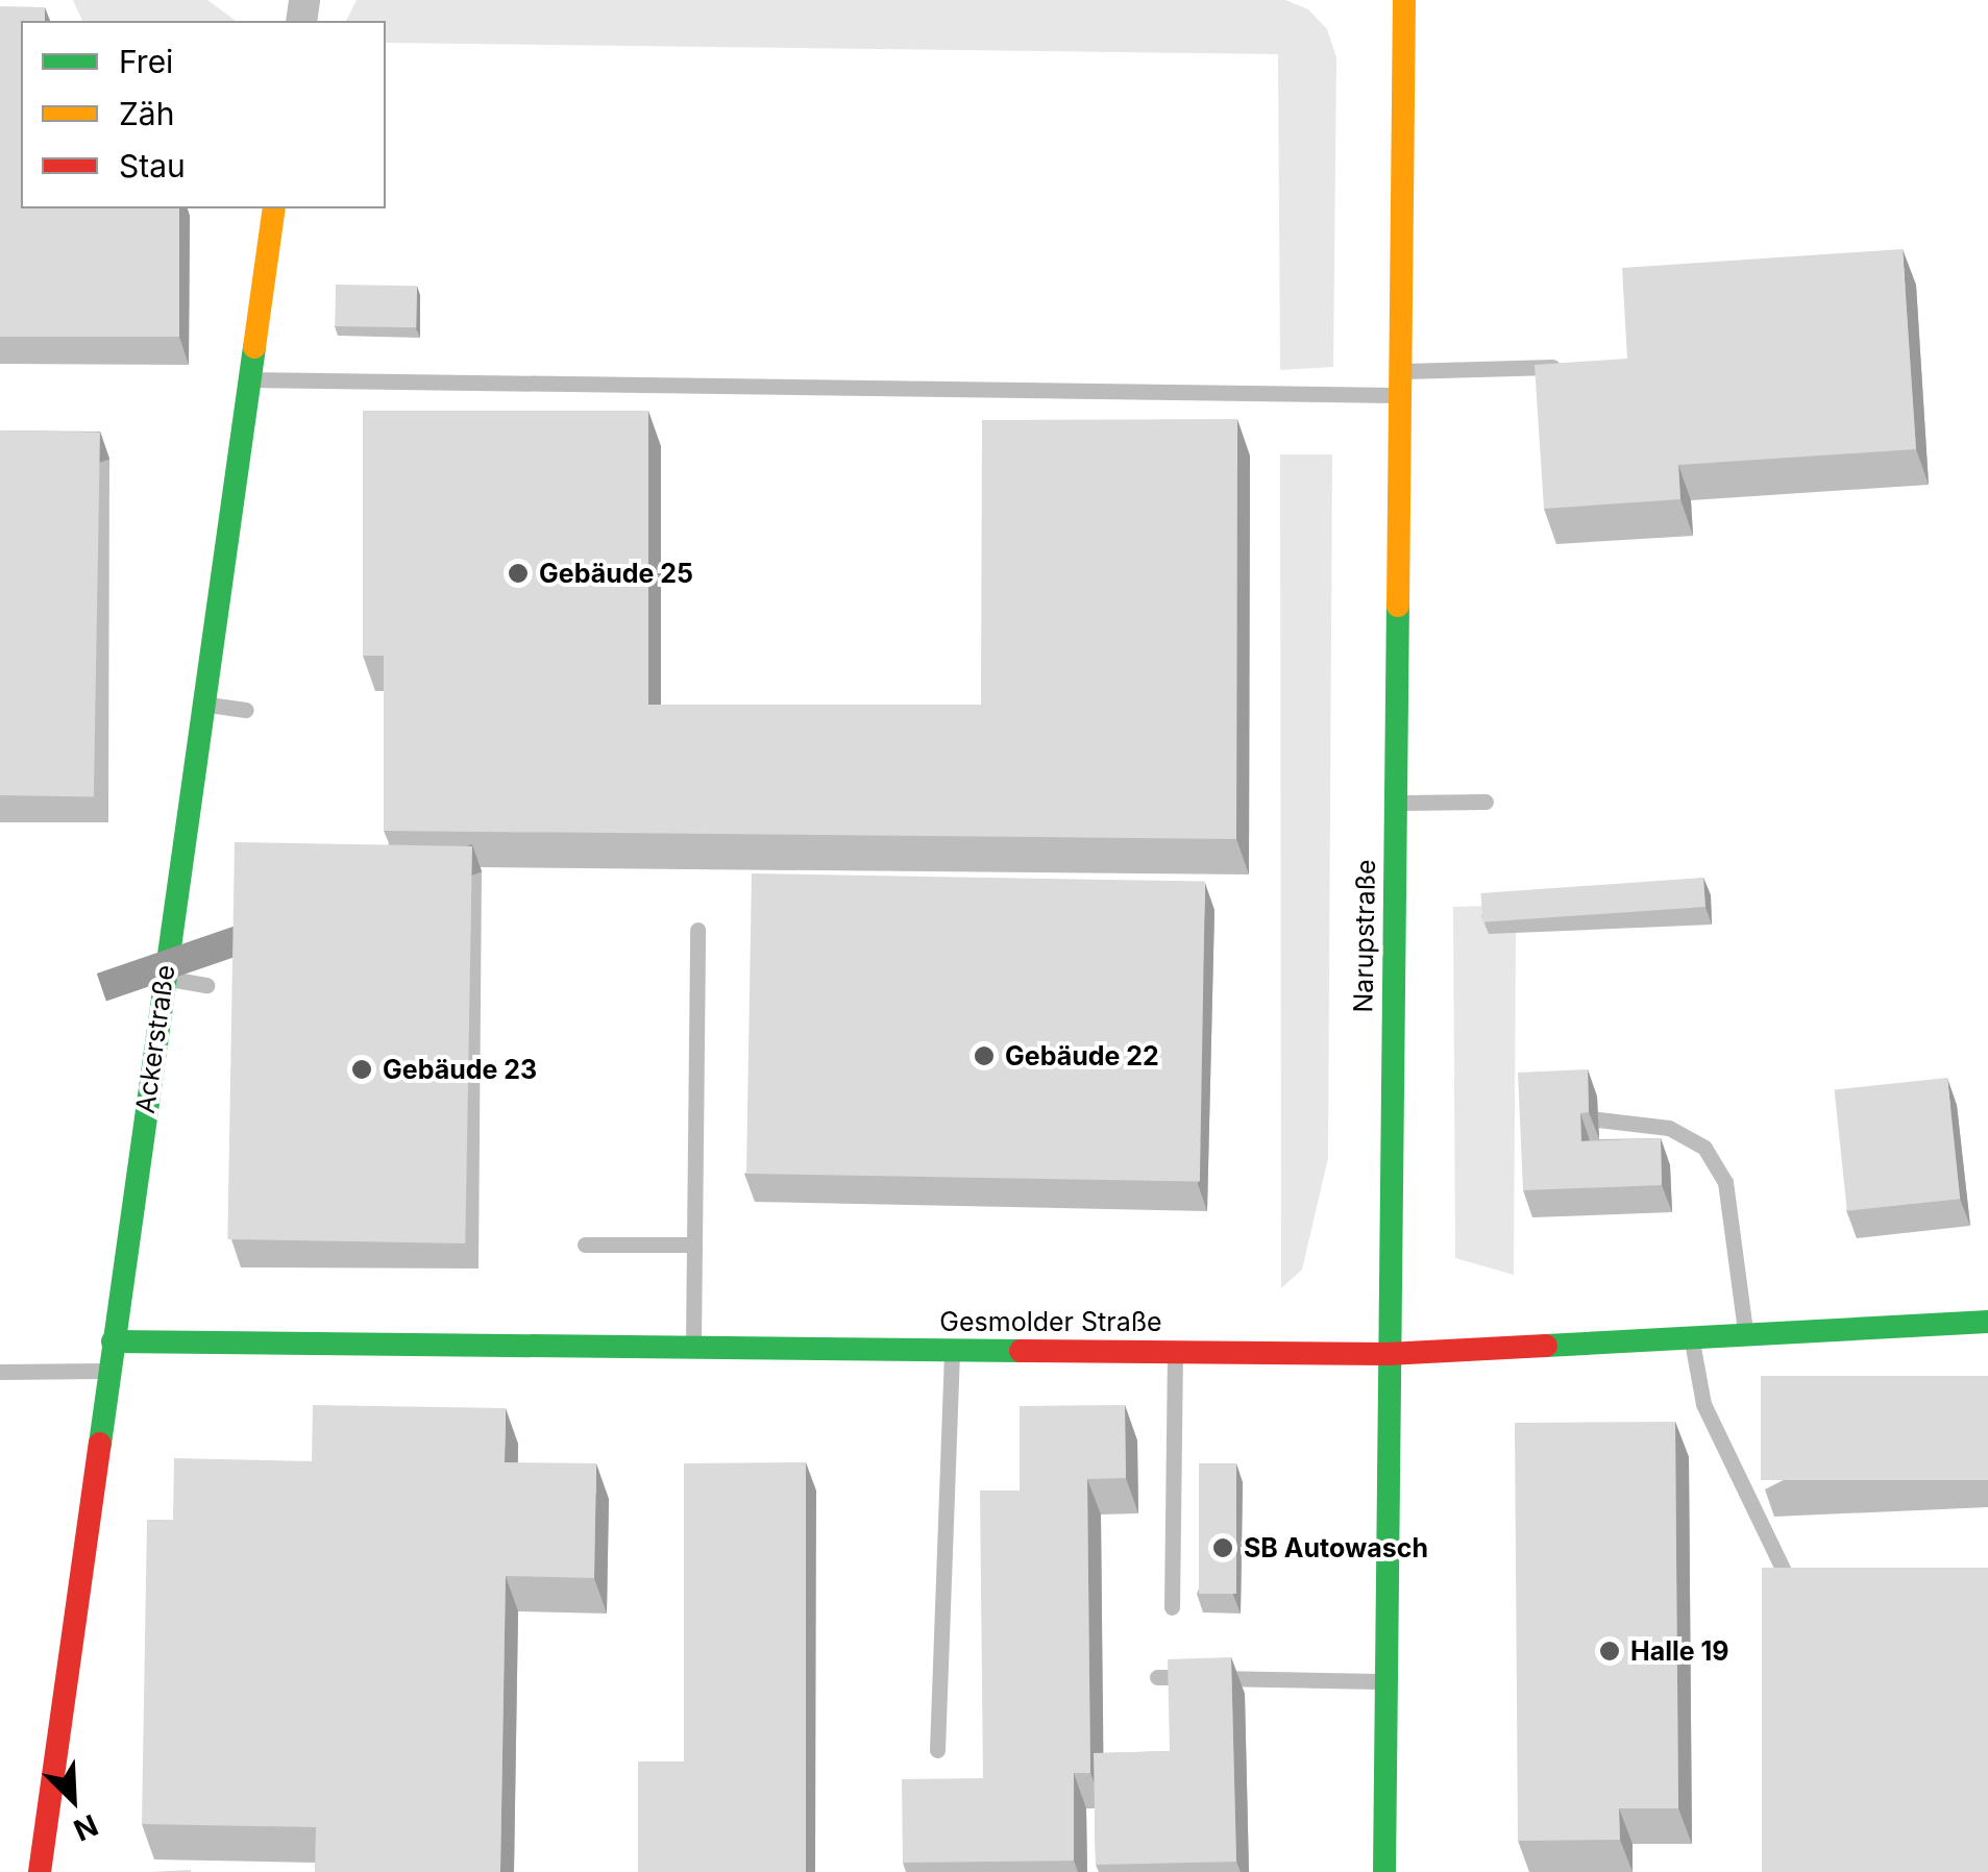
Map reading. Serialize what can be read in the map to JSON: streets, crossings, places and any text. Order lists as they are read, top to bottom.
{
  "streets": {
    "street": ["Narupstraße", "Ackerstraße", "Gesmolder Straße"]
  },
  "crossings": [
    ["Narupstraße", "Gesmolder Straße"],
    ["Ackerstraße", "Gesmolder Straße"]
  ],
  "places": [
    "Gebäude 25",
    "Gebäude 22",
    "Gebäude 23",
    "SB Autowasch",
    "Halle 19"
  ],
  "legend": ["Frei", "Zäh", "Stau"],
  "north": "bottom right"
}
